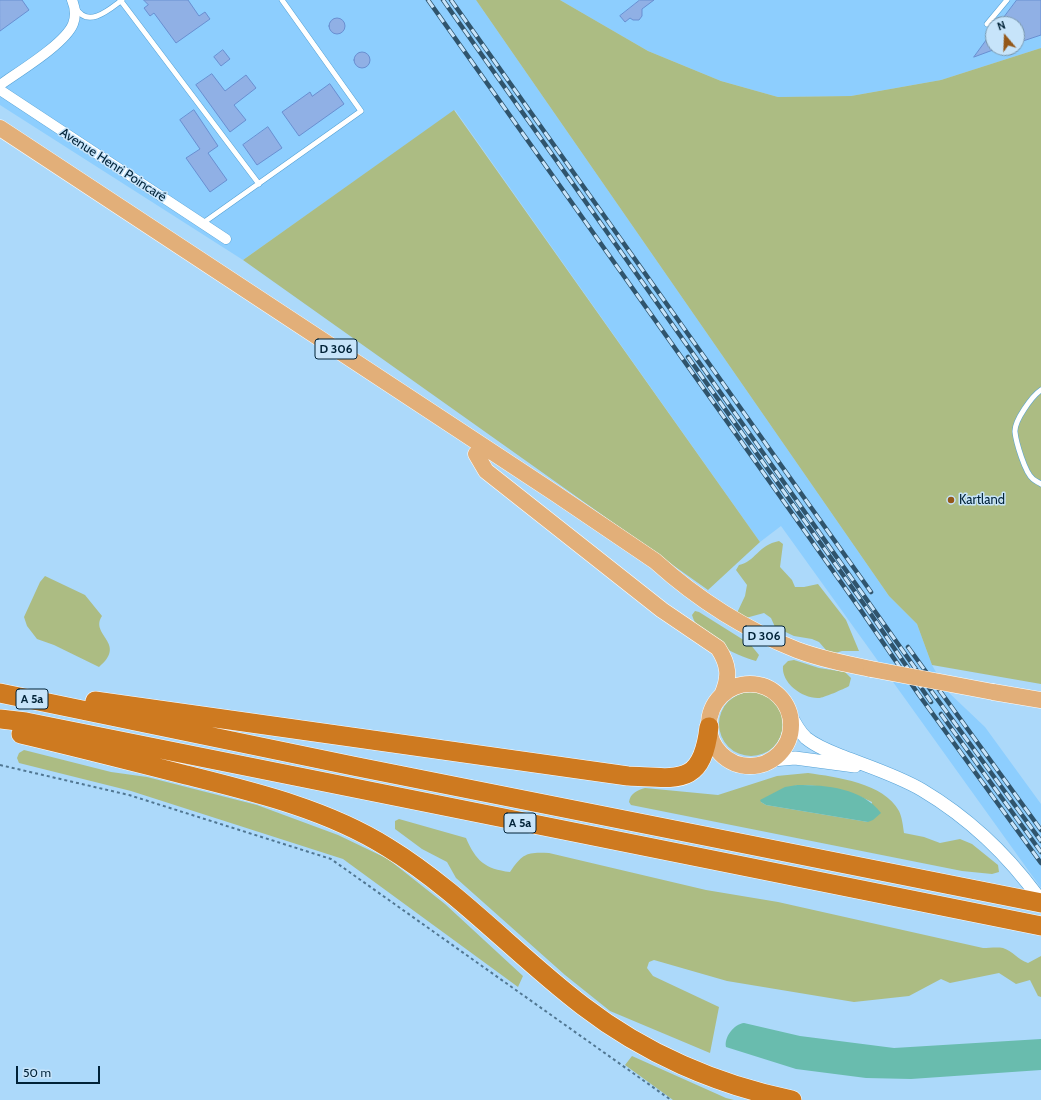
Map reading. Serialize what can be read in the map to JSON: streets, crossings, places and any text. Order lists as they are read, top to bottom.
{
  "streets": {
    "highway": ["A 5a"],
    "main road": ["D 306"],
    "street": ["Avenue Henri Poincaré"]
  },
  "places": ["Kartland"],
  "scale_bar": "50 m",
  "north": "top"
}
